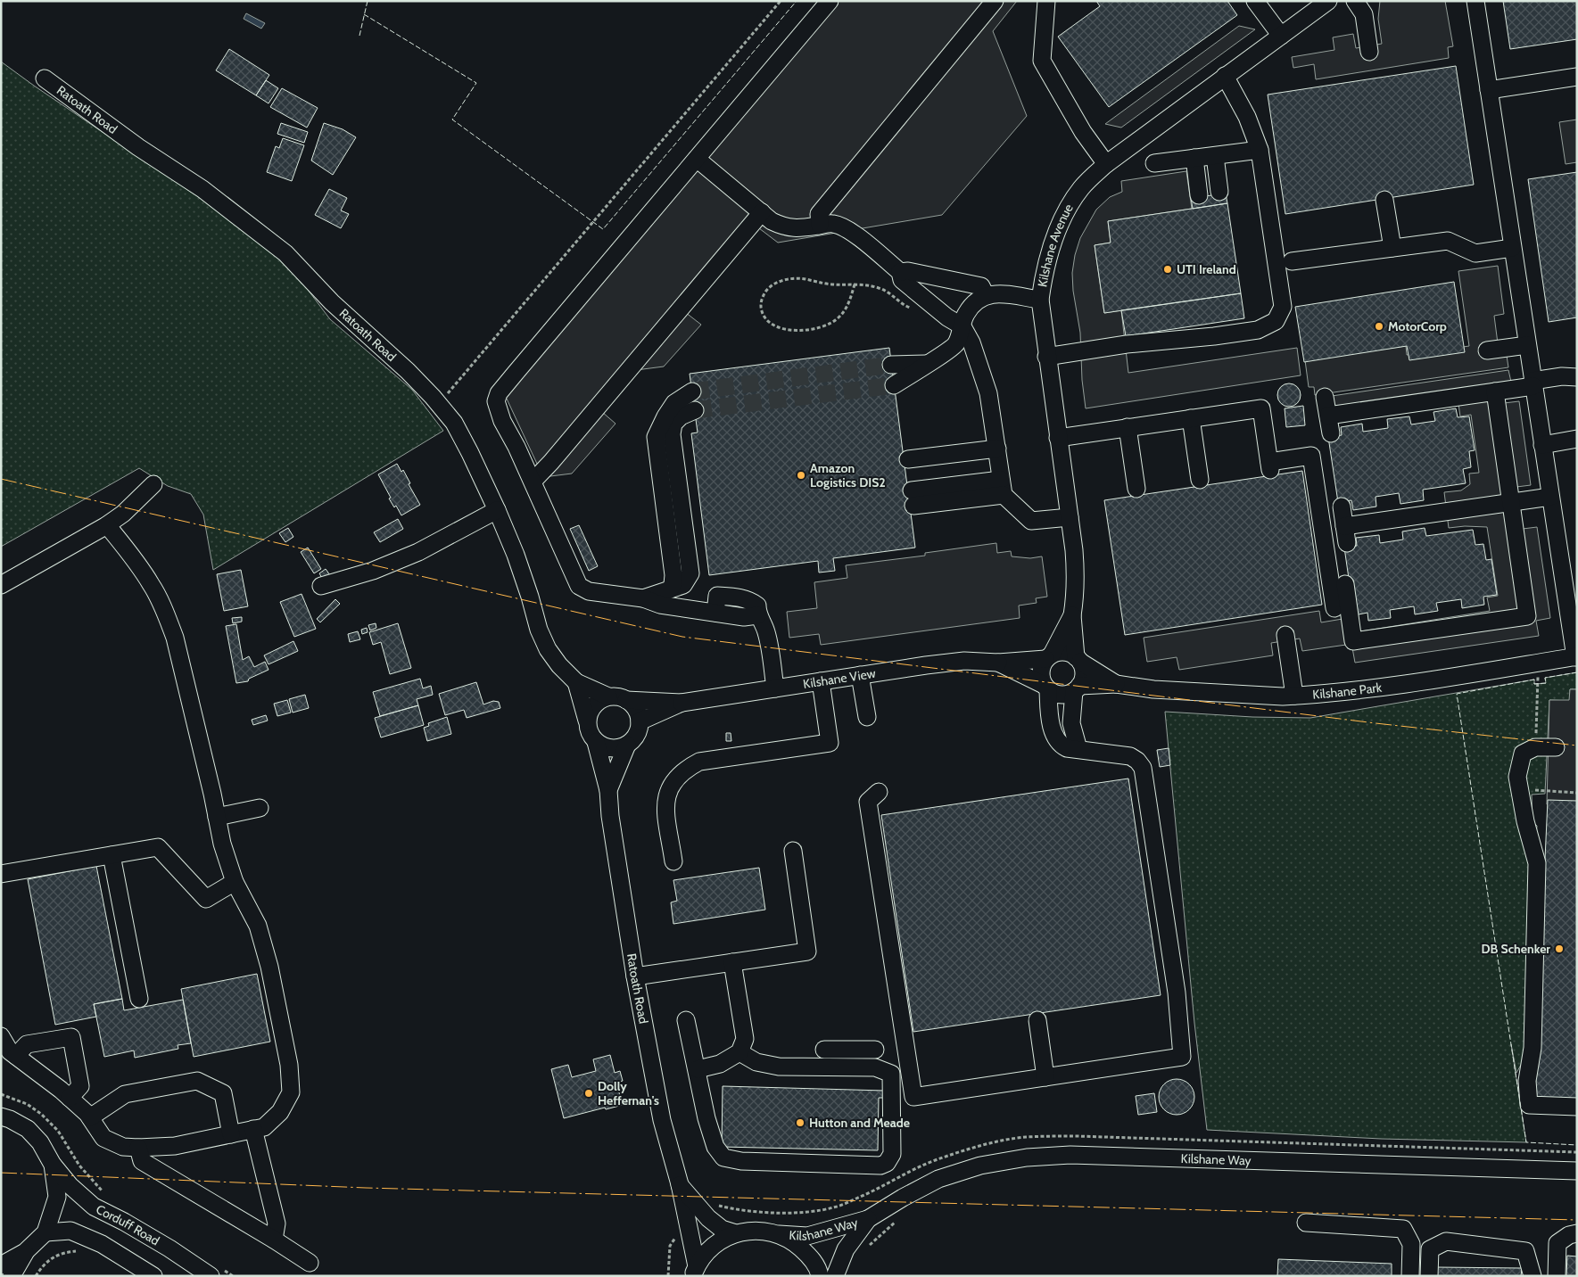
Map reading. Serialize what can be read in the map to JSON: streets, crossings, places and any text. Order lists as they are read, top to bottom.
{
  "streets": {
    "street": [
      "Ratoath Road",
      "Kilshane Avenue",
      "Kilshane View",
      "Kilshane Park",
      "Kilshane Way",
      "Corduff Road"
    ]
  },
  "crossings": [
    ["Ratoath Road", "Kilshane View"],
    ["Kilshane Avenue", "Kilshane View"],
    ["Kilshane Avenue", "Kilshane Park"],
    ["Kilshane View", "Kilshane Park"]
  ],
  "places": [
    "UTI Ireland",
    "MotorCorp",
    "Amazon Logistics DIS2",
    "DB Schenker",
    "Dolly Heffernan's",
    "Hutton and Meade"
  ]
}
